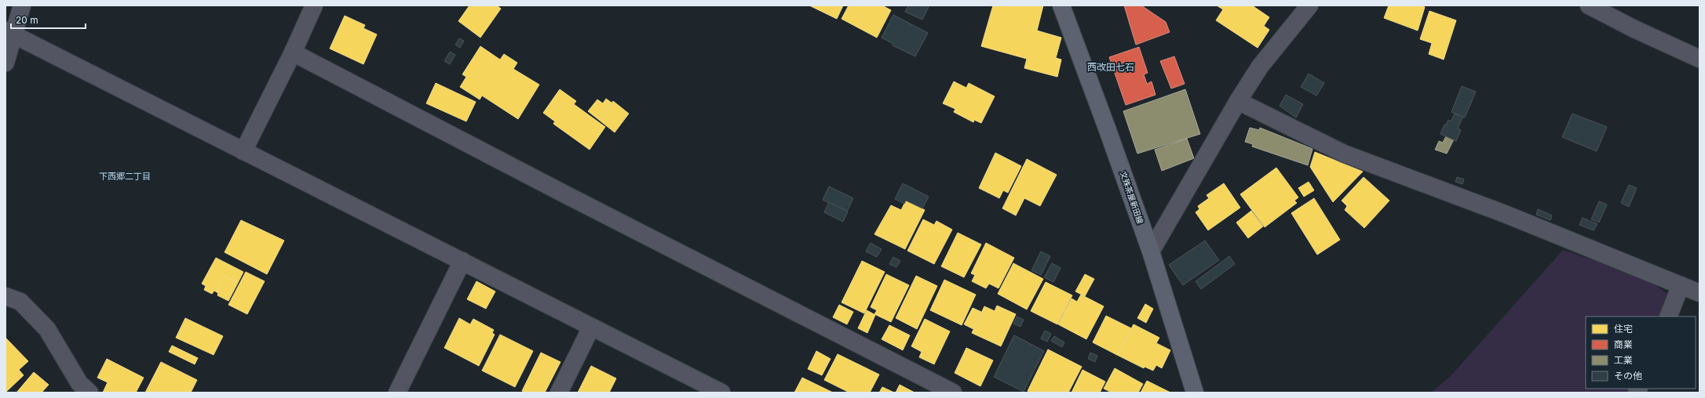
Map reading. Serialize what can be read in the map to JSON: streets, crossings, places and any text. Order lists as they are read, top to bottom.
{
  "streets": {
    "main road": ["文殊茶屋新田線"]
  },
  "districts": ["西改田七石", "下西郷二丁目"],
  "legend": [
    "住宅",
    "商業",
    "工業",
    "その他"
  ],
  "scale_bar": "20 m"
}
